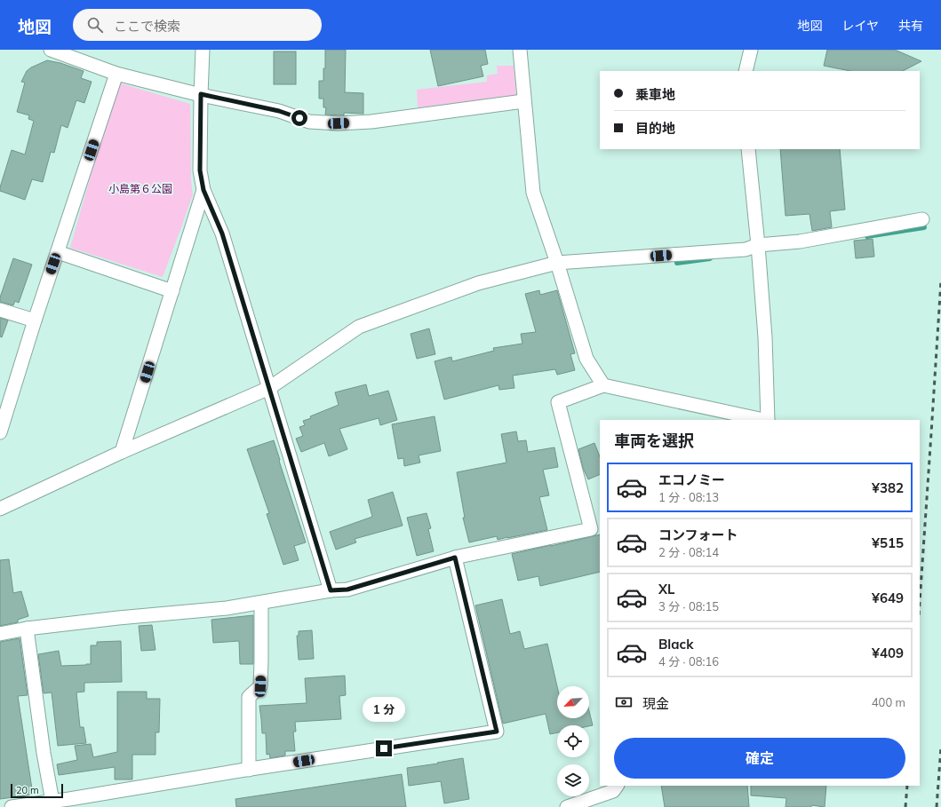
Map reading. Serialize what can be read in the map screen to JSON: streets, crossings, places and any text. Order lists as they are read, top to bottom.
{
  "parks": ["小島第６公園"],
  "scale_bar": "20 m",
  "north": "bottom left",
  "page": {
    "header": "地図",
    "search": "ここで検索",
    "nav": ["地図", "レイヤ", "共有"],
    "banner": ["乗車地", "目的地"],
    "heading": "車両を選択",
    "list": [
      {
        "name": "エコノミー",
        "note": "1 分 · 08:13",
        "value": "¥382"
      },
      {
        "name": "コンフォート",
        "note": "2 分 · 08:14",
        "value": "¥515"
      },
      {
        "name": "XL",
        "note": "3 分 · 08:15",
        "value": "¥649"
      },
      {
        "name": "Black",
        "note": "4 分 · 08:16",
        "value": "¥409"
      }
    ],
    "pay": ["現金", "400 m"],
    "bubble": "1 分",
    "buttons": "確定",
    "scale": "20 m"
  }
}
